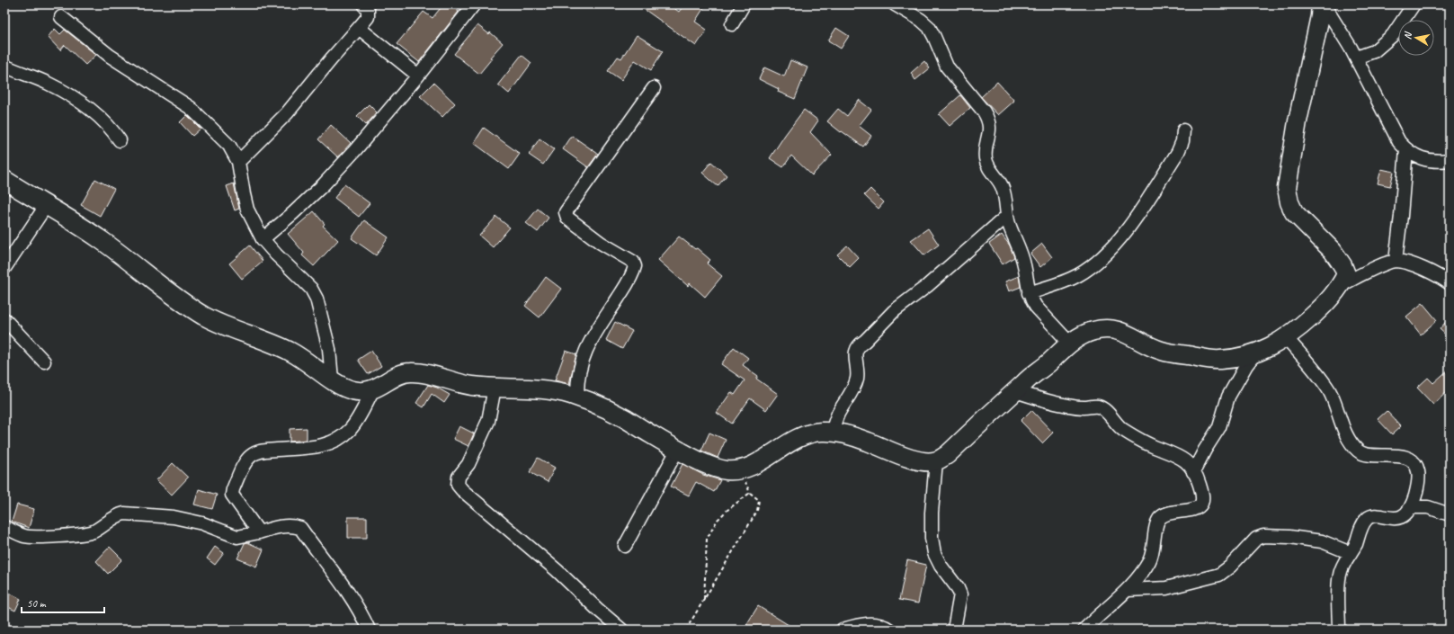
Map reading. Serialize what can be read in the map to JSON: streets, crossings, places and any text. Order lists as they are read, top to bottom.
{
  "scale_bar": "50 m",
  "north": "left"
}
